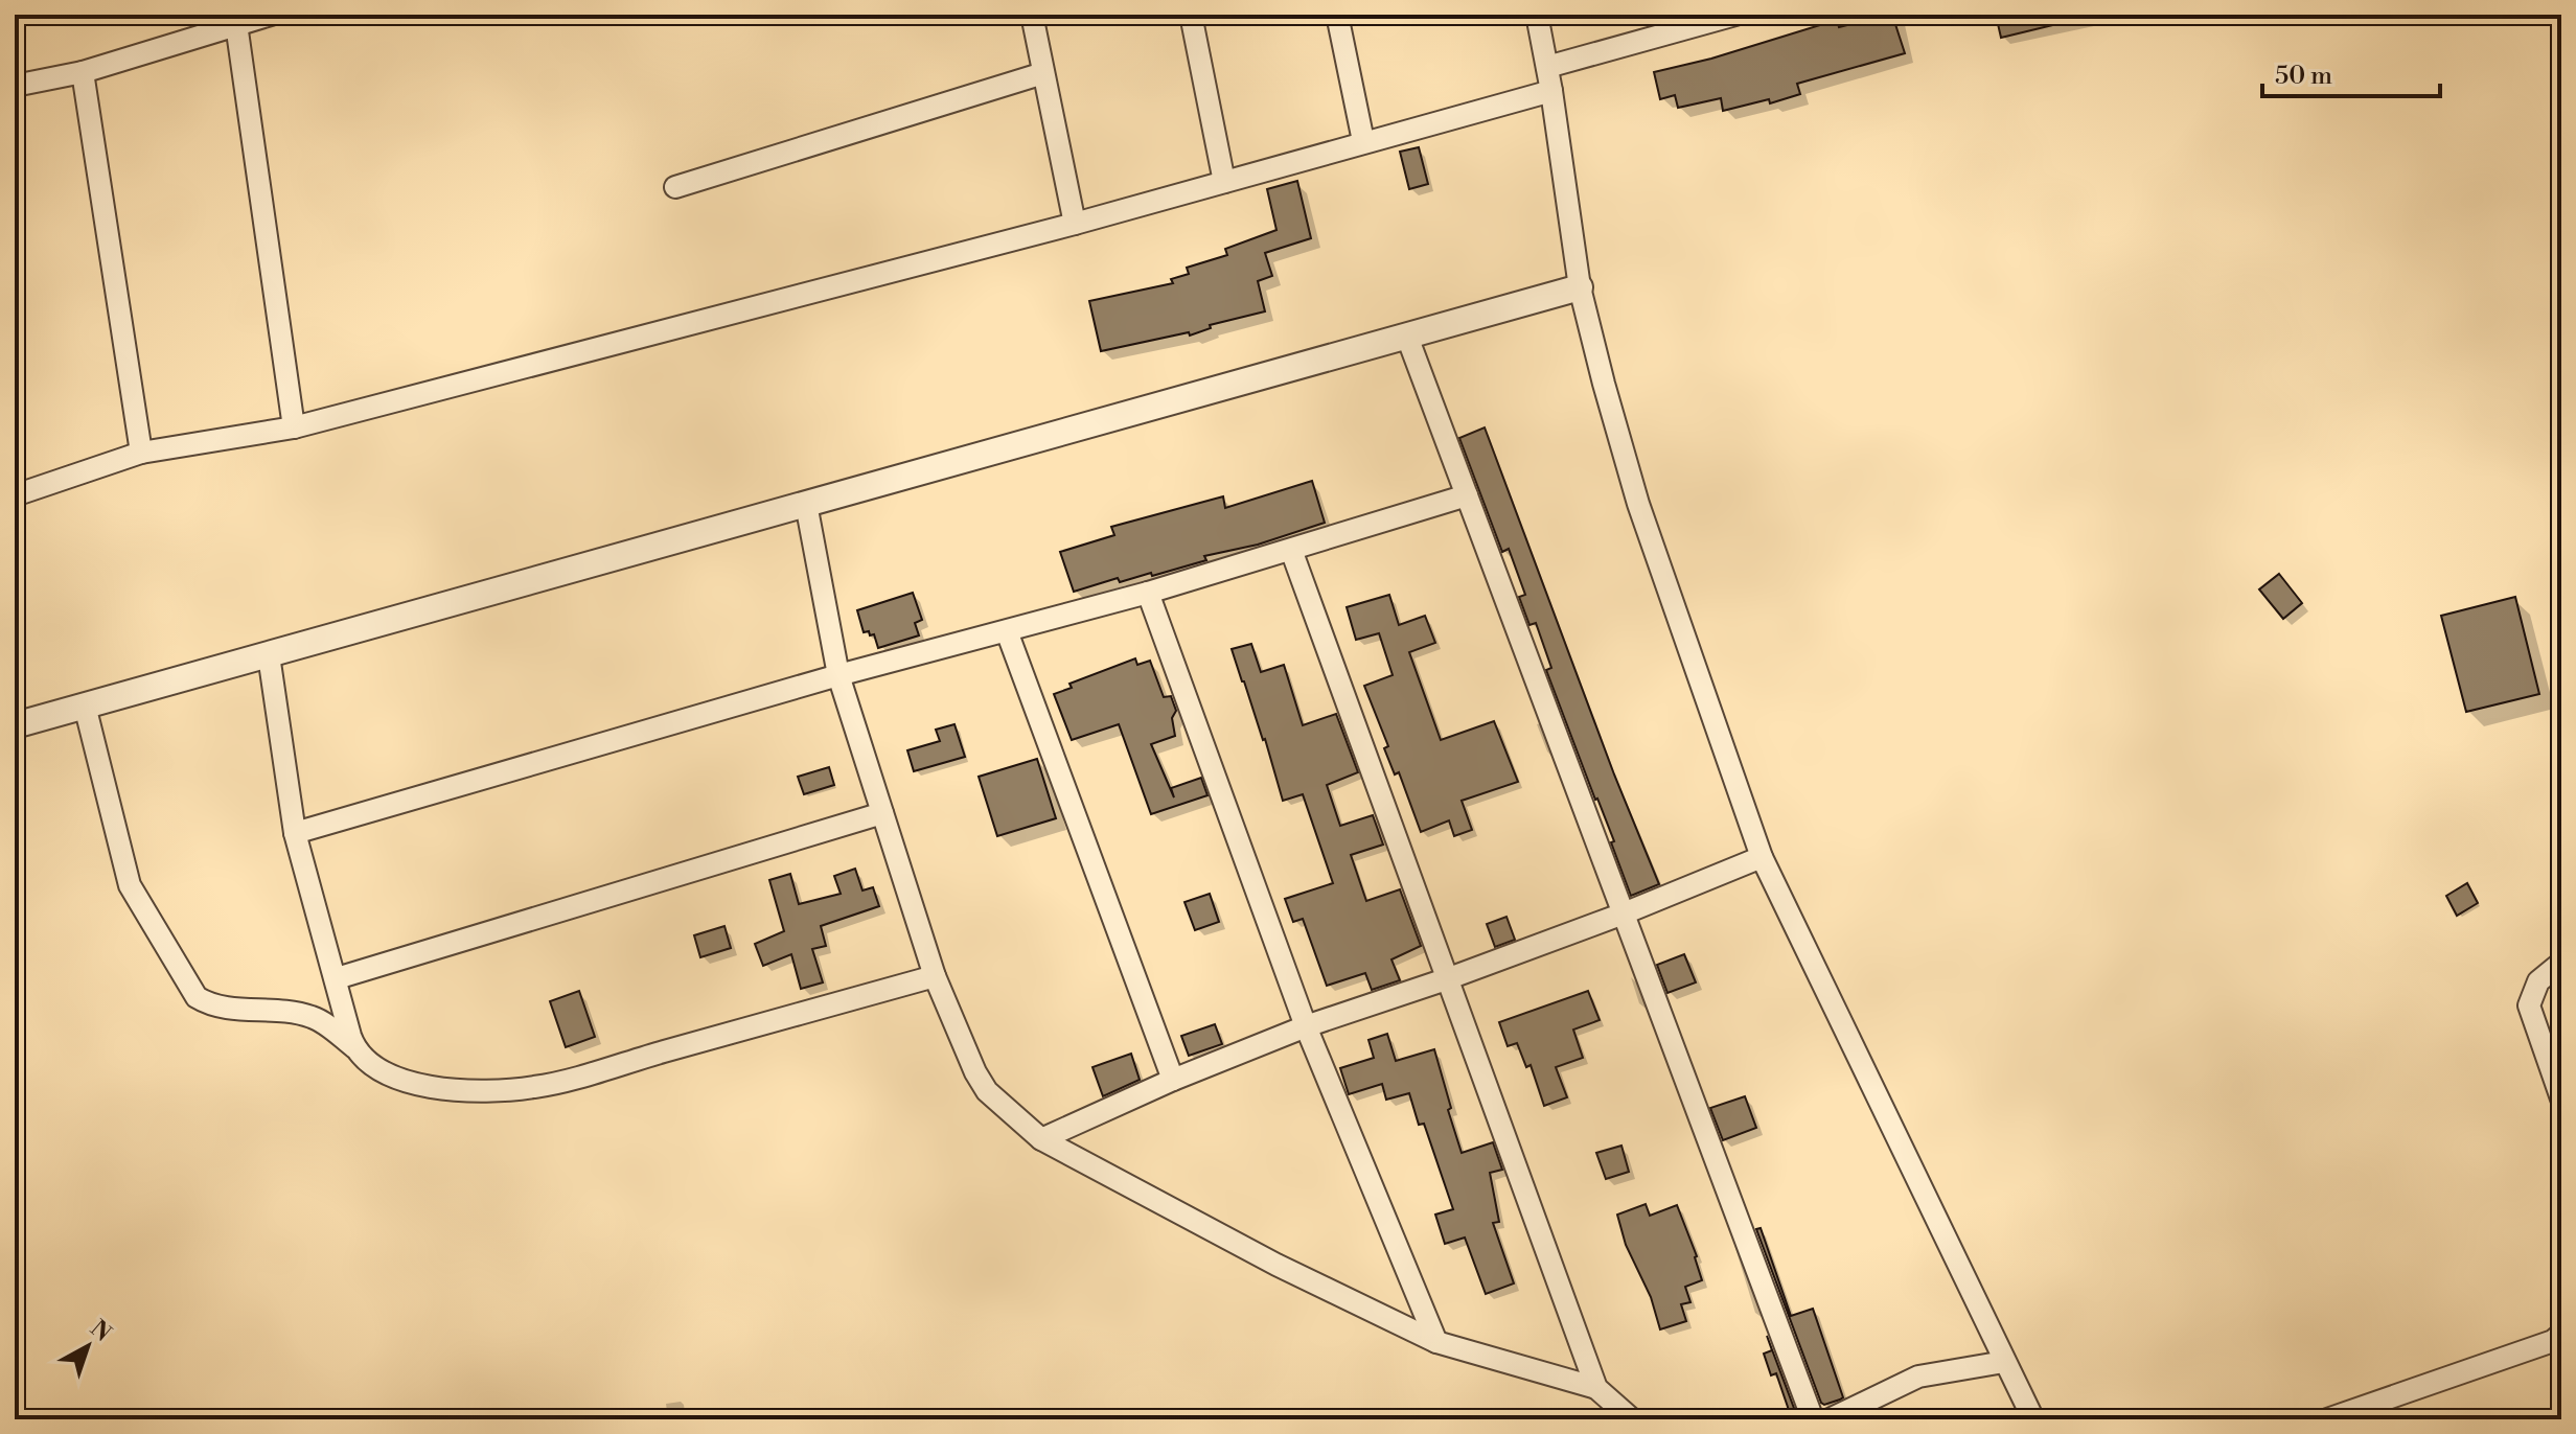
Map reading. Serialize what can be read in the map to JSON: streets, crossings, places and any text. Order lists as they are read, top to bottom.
{
  "scale_bar": "50 m",
  "north": "top right"
}
